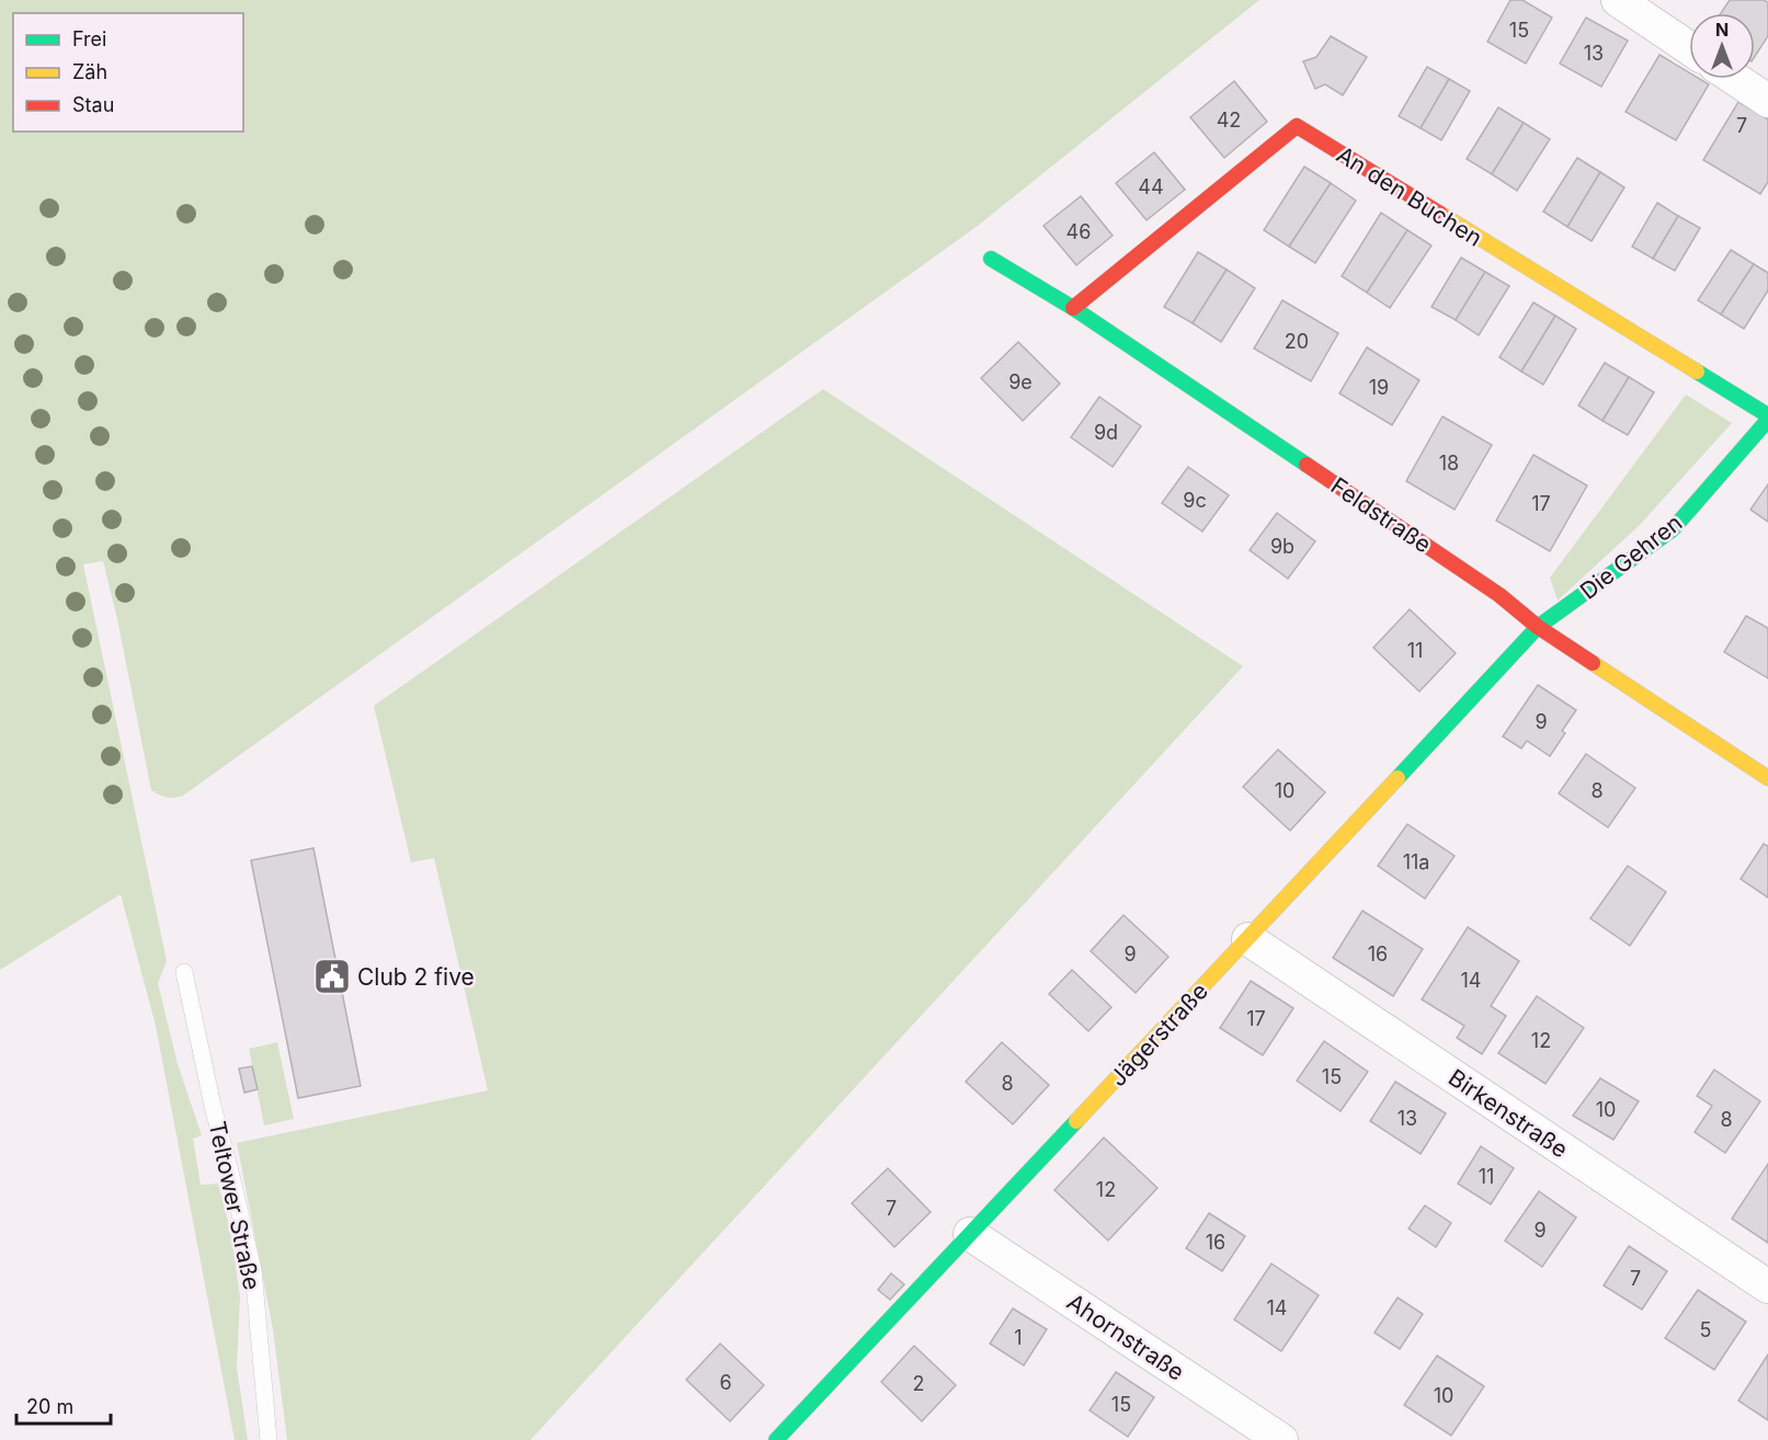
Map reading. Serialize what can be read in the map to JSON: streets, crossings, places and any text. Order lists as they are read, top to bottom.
{
  "streets": {
    "street": [
      "An den Buchen",
      "Feldstraße",
      "Die Gehren",
      "Jägerstraße",
      "Birkenstraße",
      "Ahornstraße"
    ],
    "lane": ["Teltower Straße"]
  },
  "crossings": [
    ["An den Buchen", "Feldstraße"],
    ["An den Buchen", "Die Gehren"],
    ["Feldstraße", "Die Gehren"],
    ["Feldstraße", "Jägerstraße"],
    ["Die Gehren", "Jägerstraße"],
    ["Jägerstraße", "Birkenstraße"],
    ["Jägerstraße", "Ahornstraße"]
  ],
  "places": {
    "public building": ["Club 2 five"]
  },
  "house_numbers": [
    "15",
    "13",
    "42",
    "7",
    "44",
    "46",
    "20",
    "9e",
    "19",
    "9d",
    "18",
    "9c",
    "17",
    "9b",
    "11",
    "9",
    "10",
    "8",
    "11a",
    "9",
    "16",
    "14",
    "17",
    "12",
    "15",
    "8",
    "10",
    "13",
    "8",
    "11",
    "12",
    "7",
    "9",
    "16",
    "7",
    "14",
    "5",
    "1",
    "6",
    "2",
    "10",
    "15"
  ],
  "legend": ["Frei", "Zäh", "Stau"],
  "scale_bar": "20 m",
  "north": "top"
}
